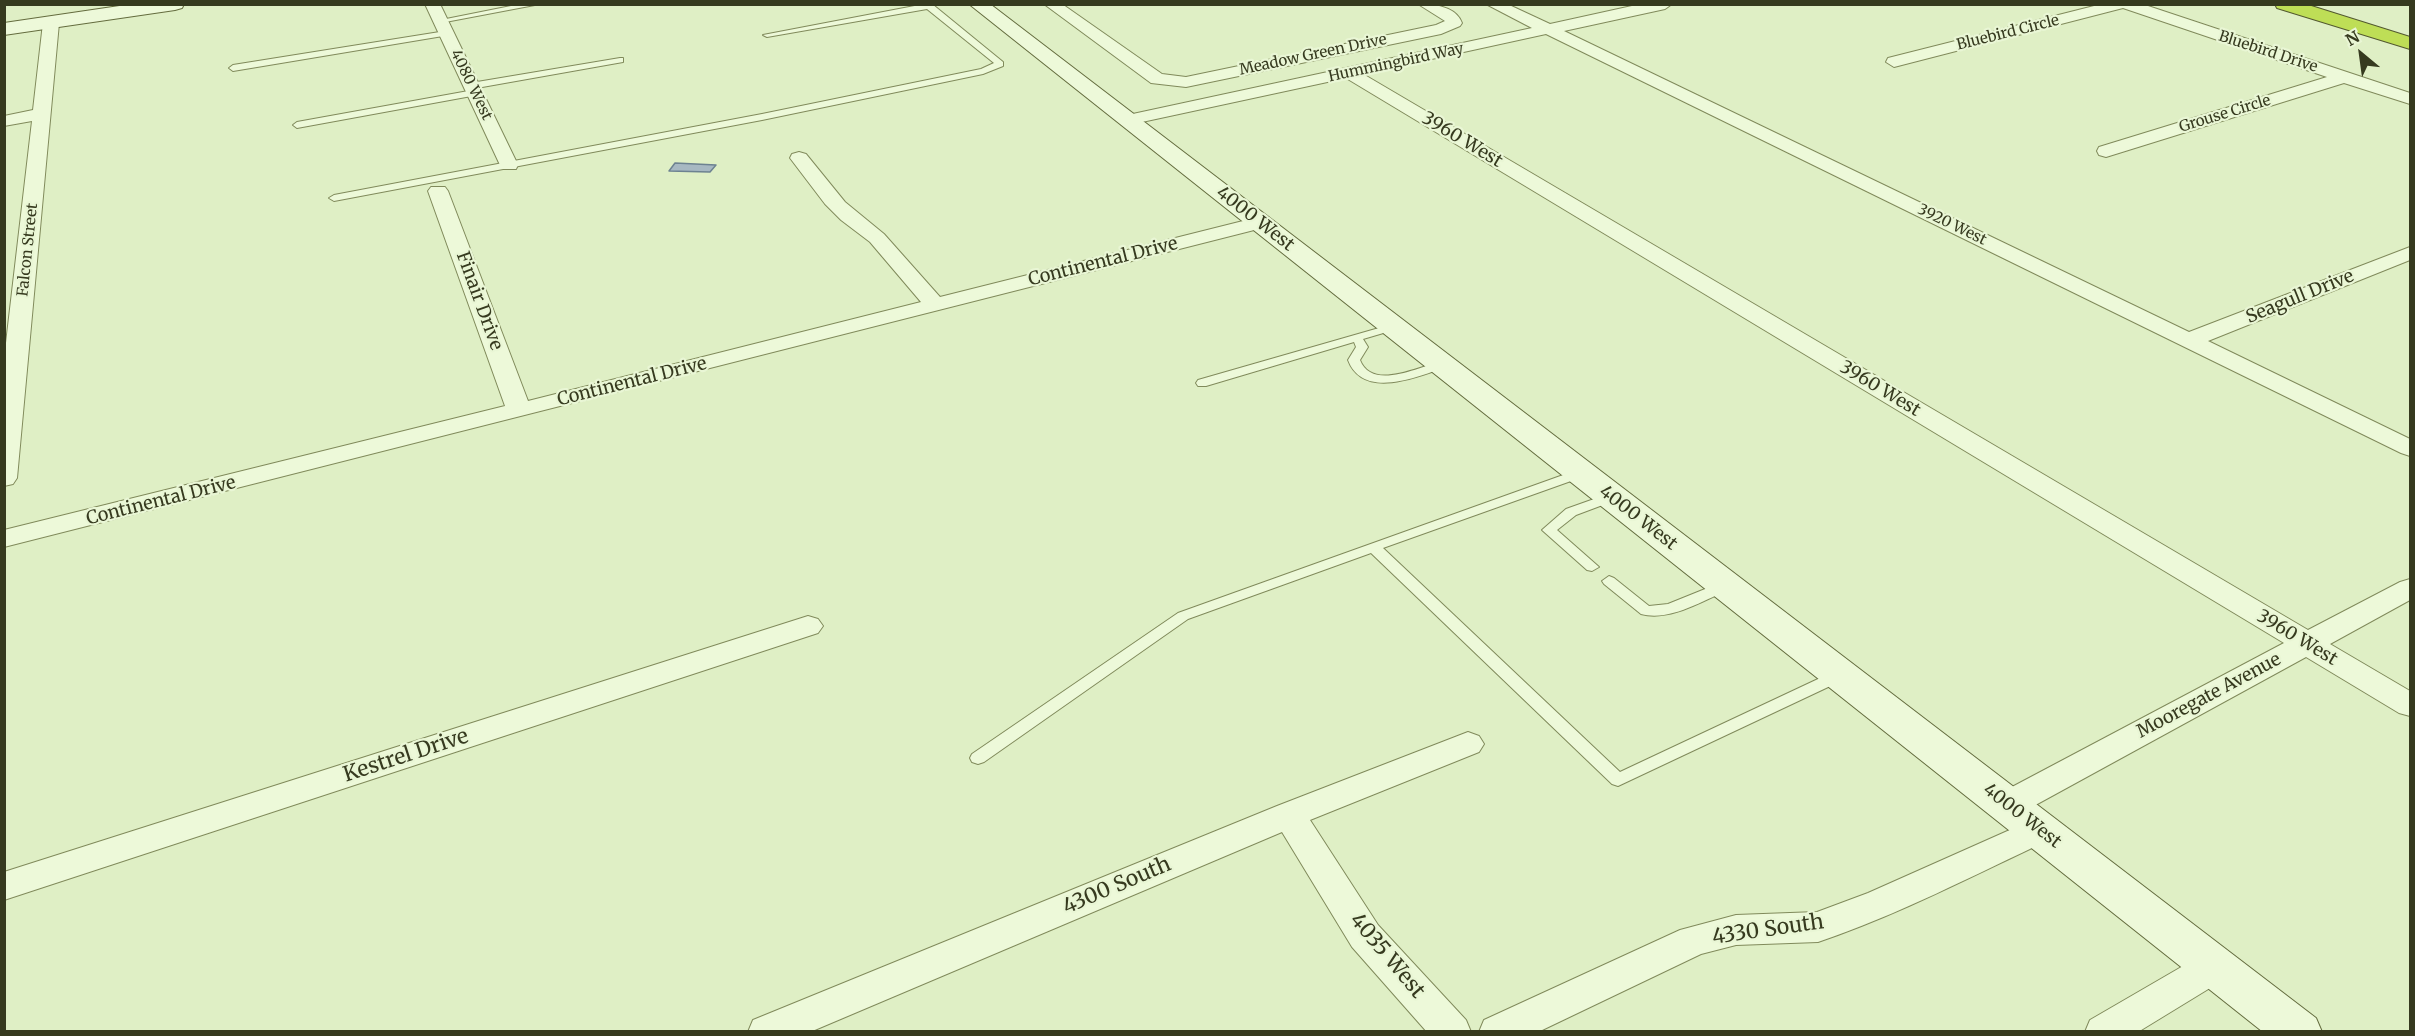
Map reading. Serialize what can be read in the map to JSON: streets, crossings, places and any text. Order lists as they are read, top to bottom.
{
  "streets": {
    "street": [
      "Bluebird Circle",
      "Bluebird Drive",
      "Meadow Green Drive",
      "Hummingbird Way",
      "4080 West",
      "Grouse Circle",
      "3960 West",
      "4000 West",
      "3920 West",
      "Falcon Street",
      "Continental Drive",
      "Seagull Drive",
      "Finair Drive",
      "Mooregate Avenue",
      "Kestrel Drive",
      "4300 South",
      "4330 South",
      "4035 West"
    ]
  },
  "crossings": [
    ["Bluebird Circle", "Bluebird Drive"],
    ["Bluebird Drive", "Grouse Circle"],
    ["Hummingbird Way", "3960 West"],
    ["Hummingbird Way", "4000 West"],
    ["Hummingbird Way", "3920 West"],
    ["3960 West", "Mooregate Avenue"],
    ["4000 West", "Continental Drive"],
    ["4000 West", "Mooregate Avenue"],
    ["4000 West", "4330 South"],
    ["3920 West", "Seagull Drive"],
    ["Continental Drive", "Finair Drive"],
    ["4300 South", "4035 West"]
  ],
  "north": "top left"
}
